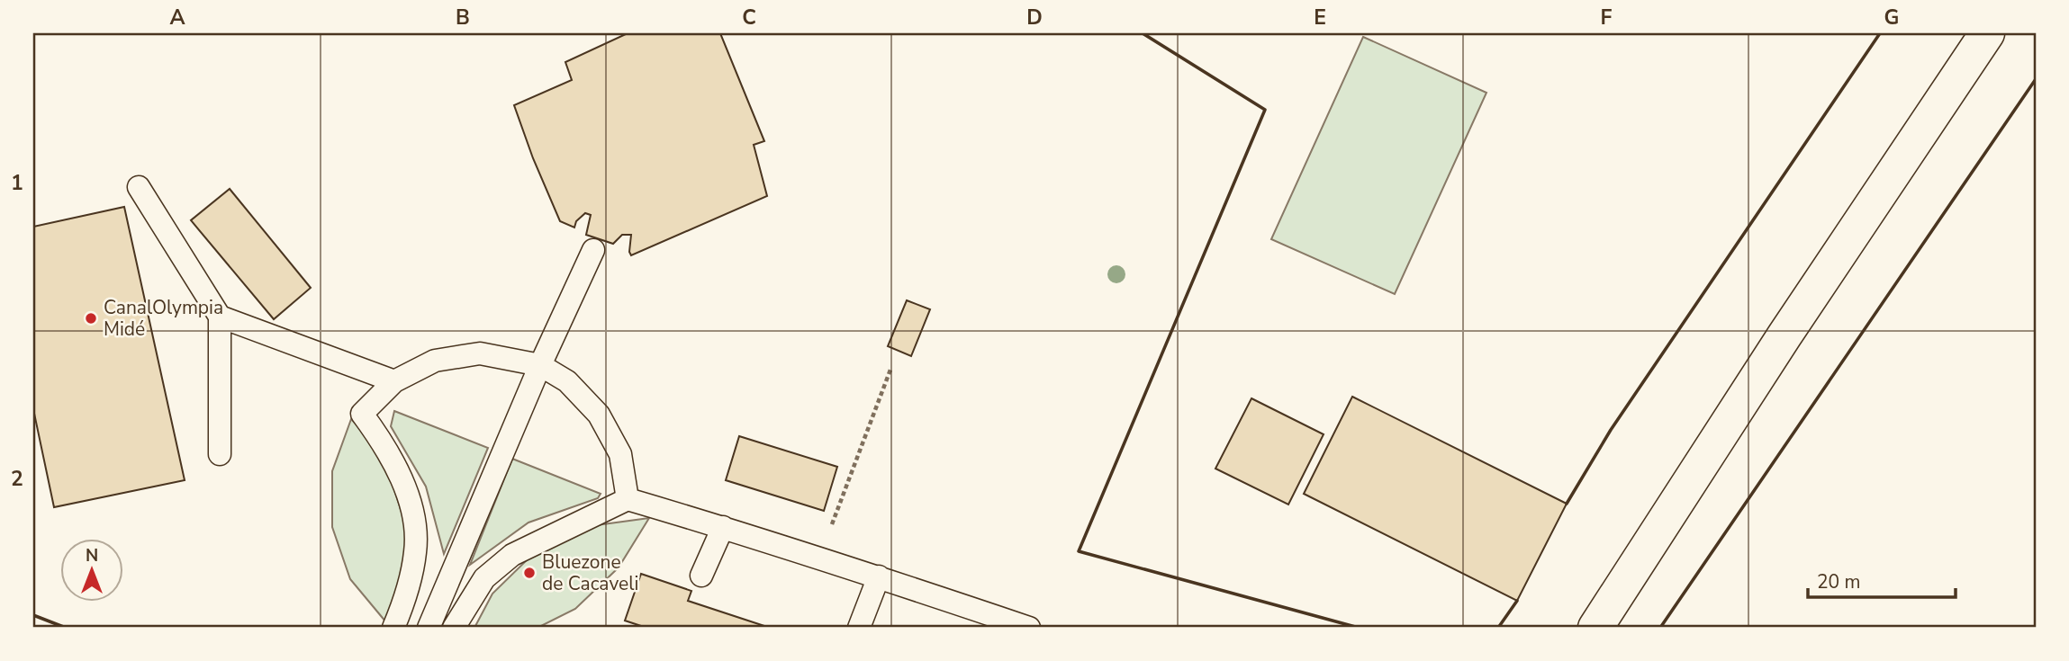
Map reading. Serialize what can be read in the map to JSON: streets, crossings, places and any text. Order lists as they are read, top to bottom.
{
  "places": ["CanalOlympia Midé", "Bluezone de Cacaveli"],
  "scale_bar": "20 m",
  "north": "top",
  "grid": {
    "columns": [
      "A",
      "B",
      "C",
      "D",
      "E",
      "F",
      "G"
    ],
    "rows": ["1", "2"]
  }
}
